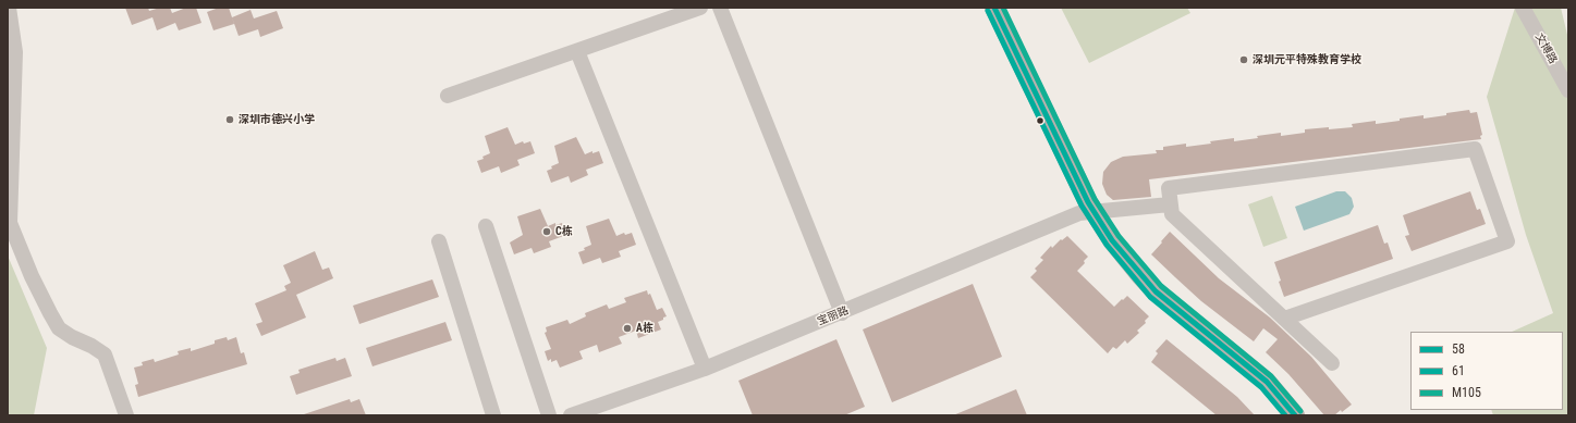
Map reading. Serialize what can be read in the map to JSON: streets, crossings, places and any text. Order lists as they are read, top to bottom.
{
  "streets": {
    "street": ["文博路", "宝丽路"]
  },
  "places": [
    "深圳元平特殊教育学校",
    "深圳市德兴小学",
    "C栋",
    "A栋"
  ],
  "lines": ["transit line 58", "transit line M105", "transit line 61"],
  "legend": ["58", "61", "M105"]
}
